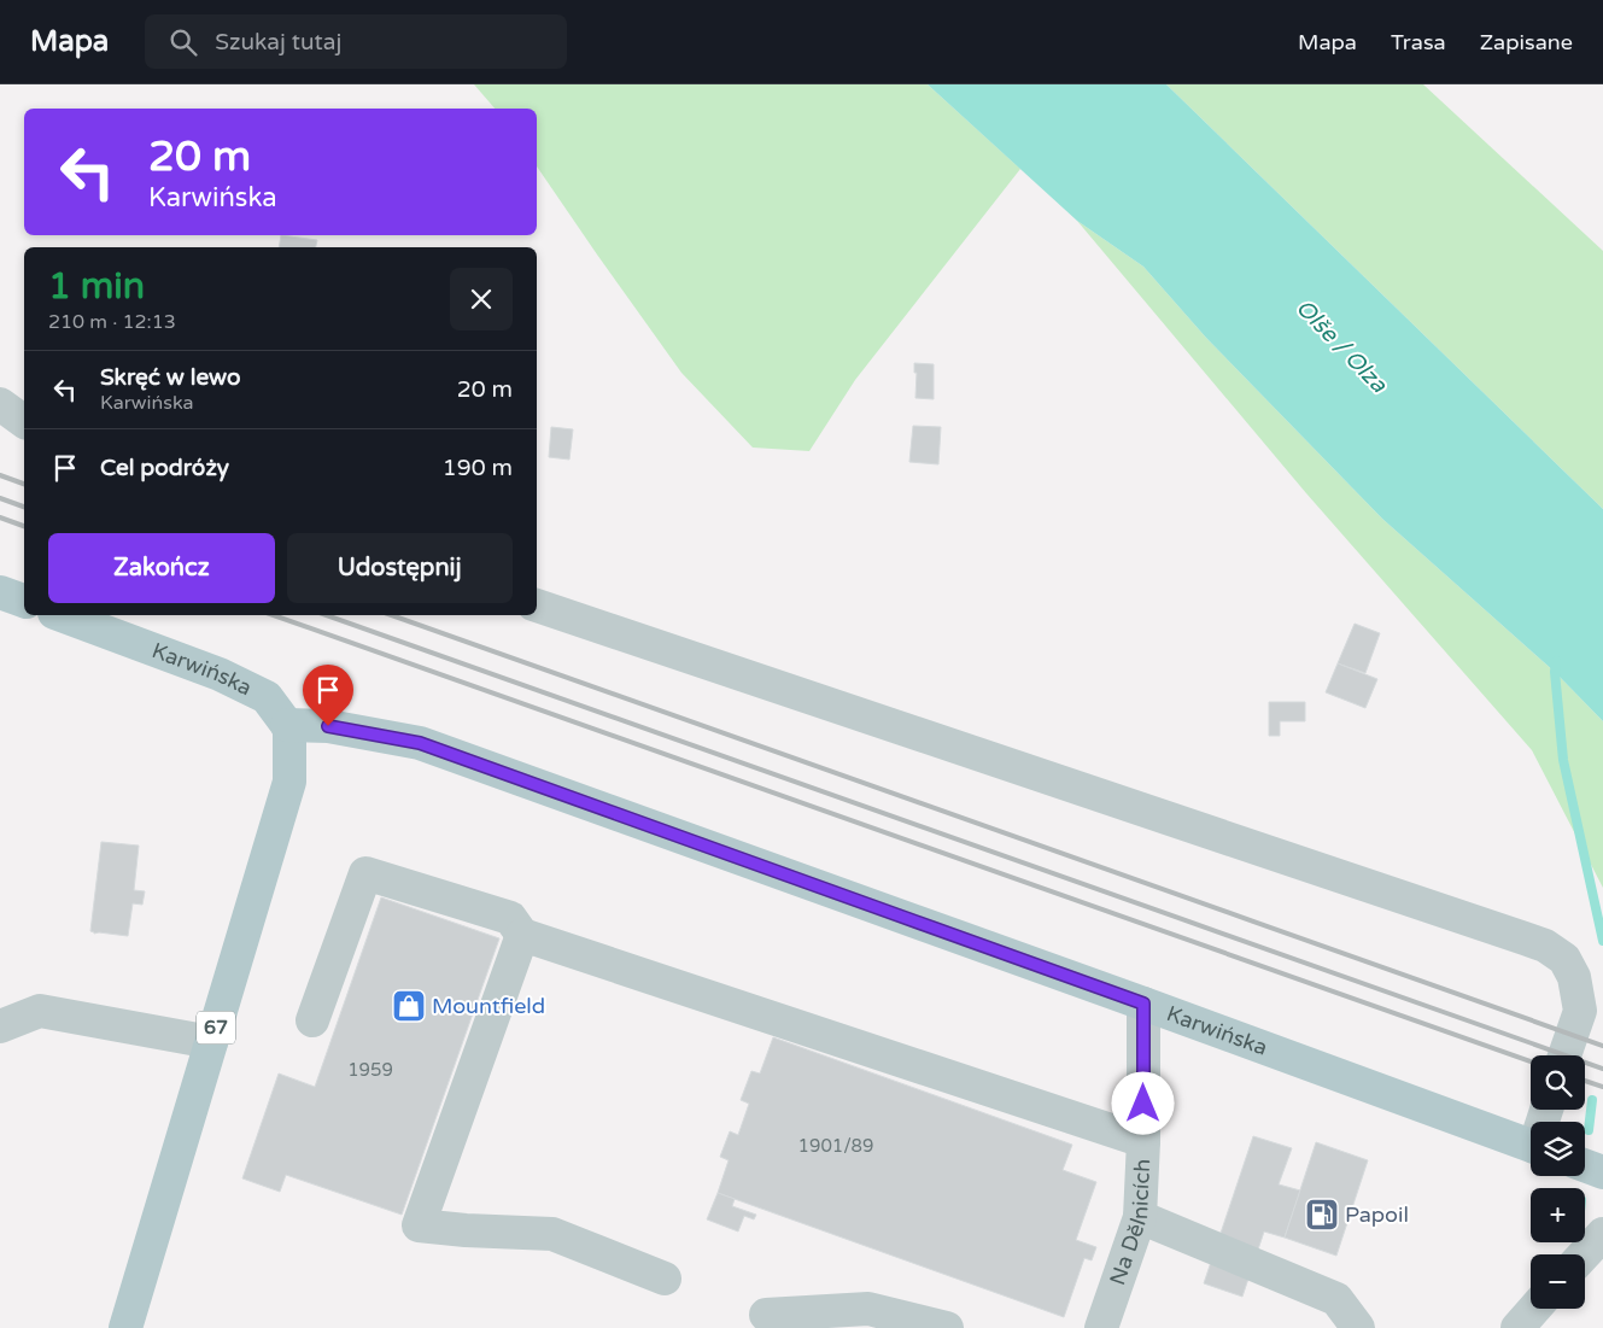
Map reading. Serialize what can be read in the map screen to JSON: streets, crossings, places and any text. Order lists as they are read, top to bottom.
{
  "streets": {
    "main road": ["Karwińska", "67"],
    "street": ["Na Dělnicích"]
  },
  "crossings": [
    ["Karwińska", "67"],
    ["Karwińska", "Na Dělnicích"]
  ],
  "water": ["Olše / Olza"],
  "places": {
    "shop": ["Mountfield"],
    "fuel station": ["Papoil"]
  },
  "house_numbers": ["1959", "1901/89"],
  "page": {
    "header": "Mapa",
    "search": "Szukaj tutaj",
    "nav": ["Mapa", "Trasa", "Zapisane"],
    "turn": ["20 m", "Karwińska"],
    "heading": ["1 min", "210 m · 12:13"],
    "list": [
      {
        "name": "Skręć w lewo",
        "note": "Karwińska",
        "value": "20 m"
      },
      {
        "name": "Cel podróży",
        "value": "190 m"
      }
    ],
    "buttons": ["Zakończ", "Udostępnij"],
    "map_buttons": ["+", "−"]
  }
}
